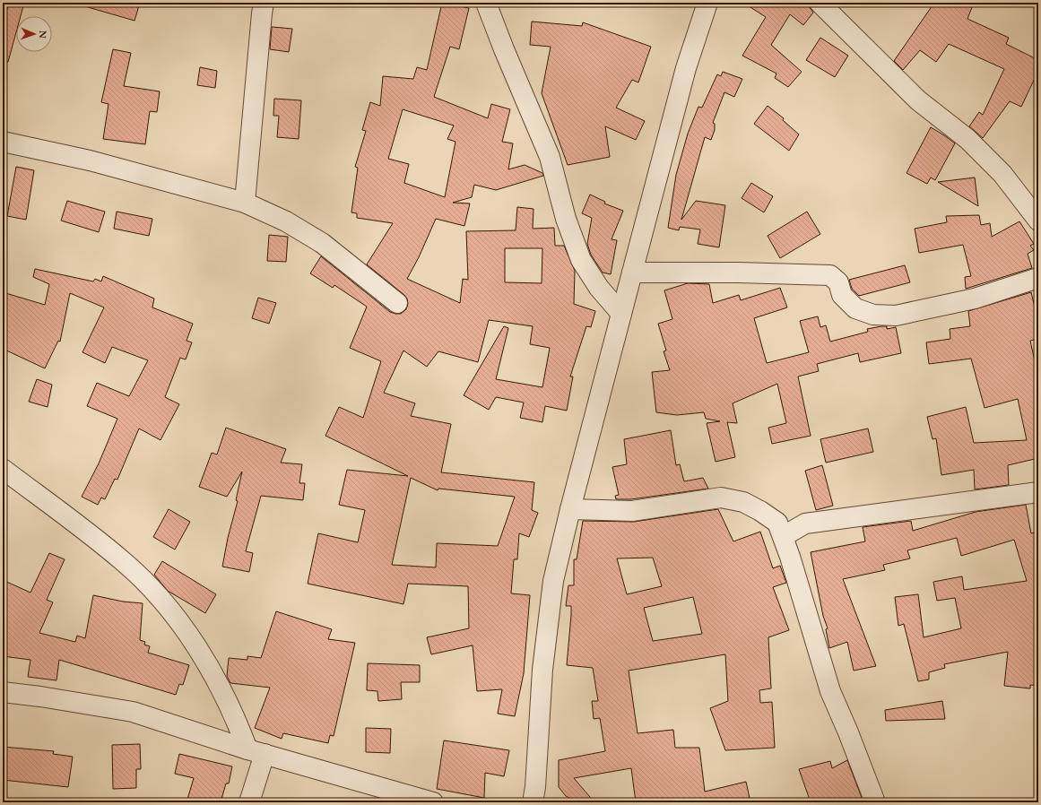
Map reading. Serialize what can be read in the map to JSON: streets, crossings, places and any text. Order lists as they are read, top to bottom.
{
  "north": "right"
}
